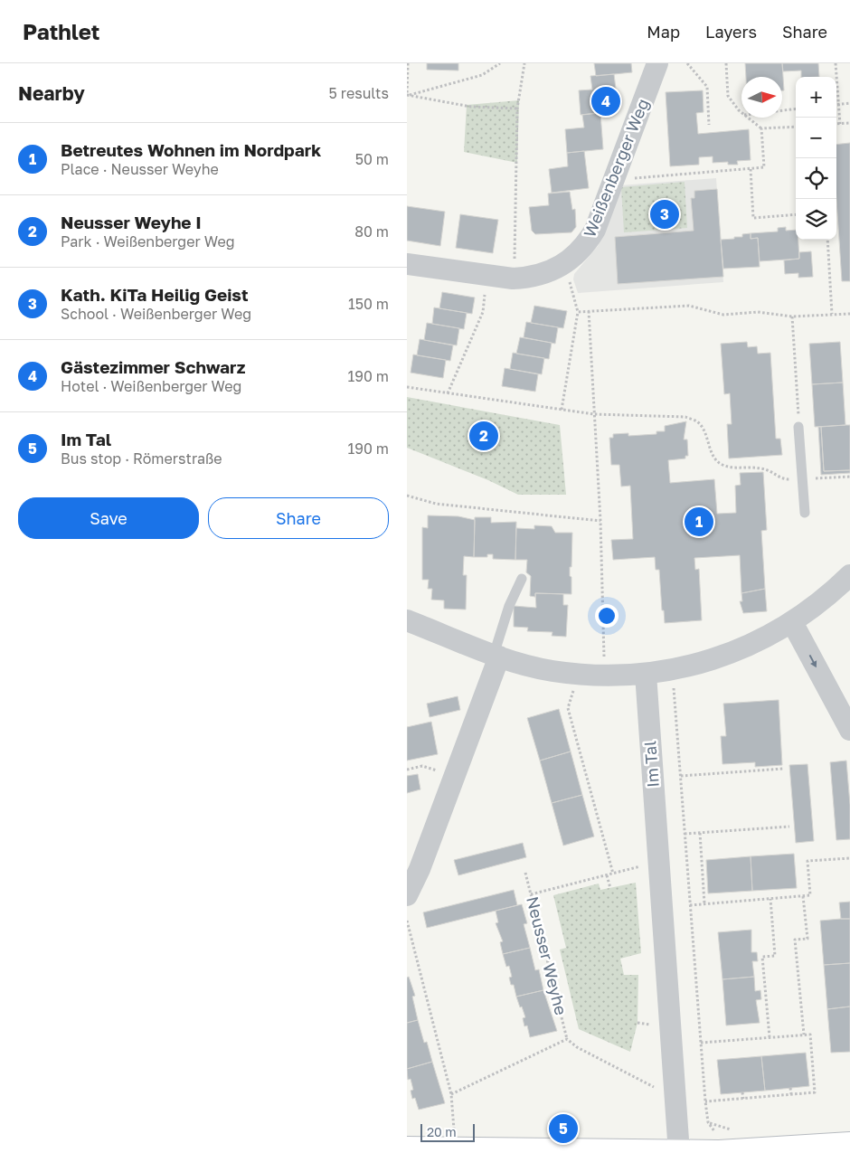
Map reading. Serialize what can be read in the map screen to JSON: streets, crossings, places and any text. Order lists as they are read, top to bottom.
{
  "streets": {
    "street": ["Weißenberger Weg", "Im Tal"],
    "path": ["Neusser Weyhe"]
  },
  "scale_bar": "20 m",
  "north": "right",
  "page": {
    "header": "Pathlet",
    "nav": ["Map", "Layers", "Share"],
    "heading": ["Nearby", "5 results"],
    "map_buttons": ["+", "−"],
    "pins": [
      "4",
      "3",
      "2",
      "1",
      "5"
    ],
    "list": [
      {
        "mark": "1",
        "name": "Betreutes Wohnen im Nordpark",
        "note": "Place · Neusser Weyhe",
        "value": "50 m"
      },
      {
        "mark": "2",
        "name": "Neusser Weyhe I",
        "note": "Park · Weißenberger Weg",
        "value": "80 m"
      },
      {
        "mark": "3",
        "name": "Kath. KiTa Heilig Geist",
        "note": "School · Weißenberger Weg",
        "value": "150 m"
      },
      {
        "mark": "4",
        "name": "Gästezimmer Schwarz",
        "note": "Hotel · Weißenberger Weg",
        "value": "190 m"
      },
      {
        "mark": "5",
        "name": "Im Tal",
        "note": "Bus stop · Römerstraße",
        "value": "190 m"
      }
    ],
    "buttons": ["Save", "Share"],
    "scale": "20 m"
  }
}
